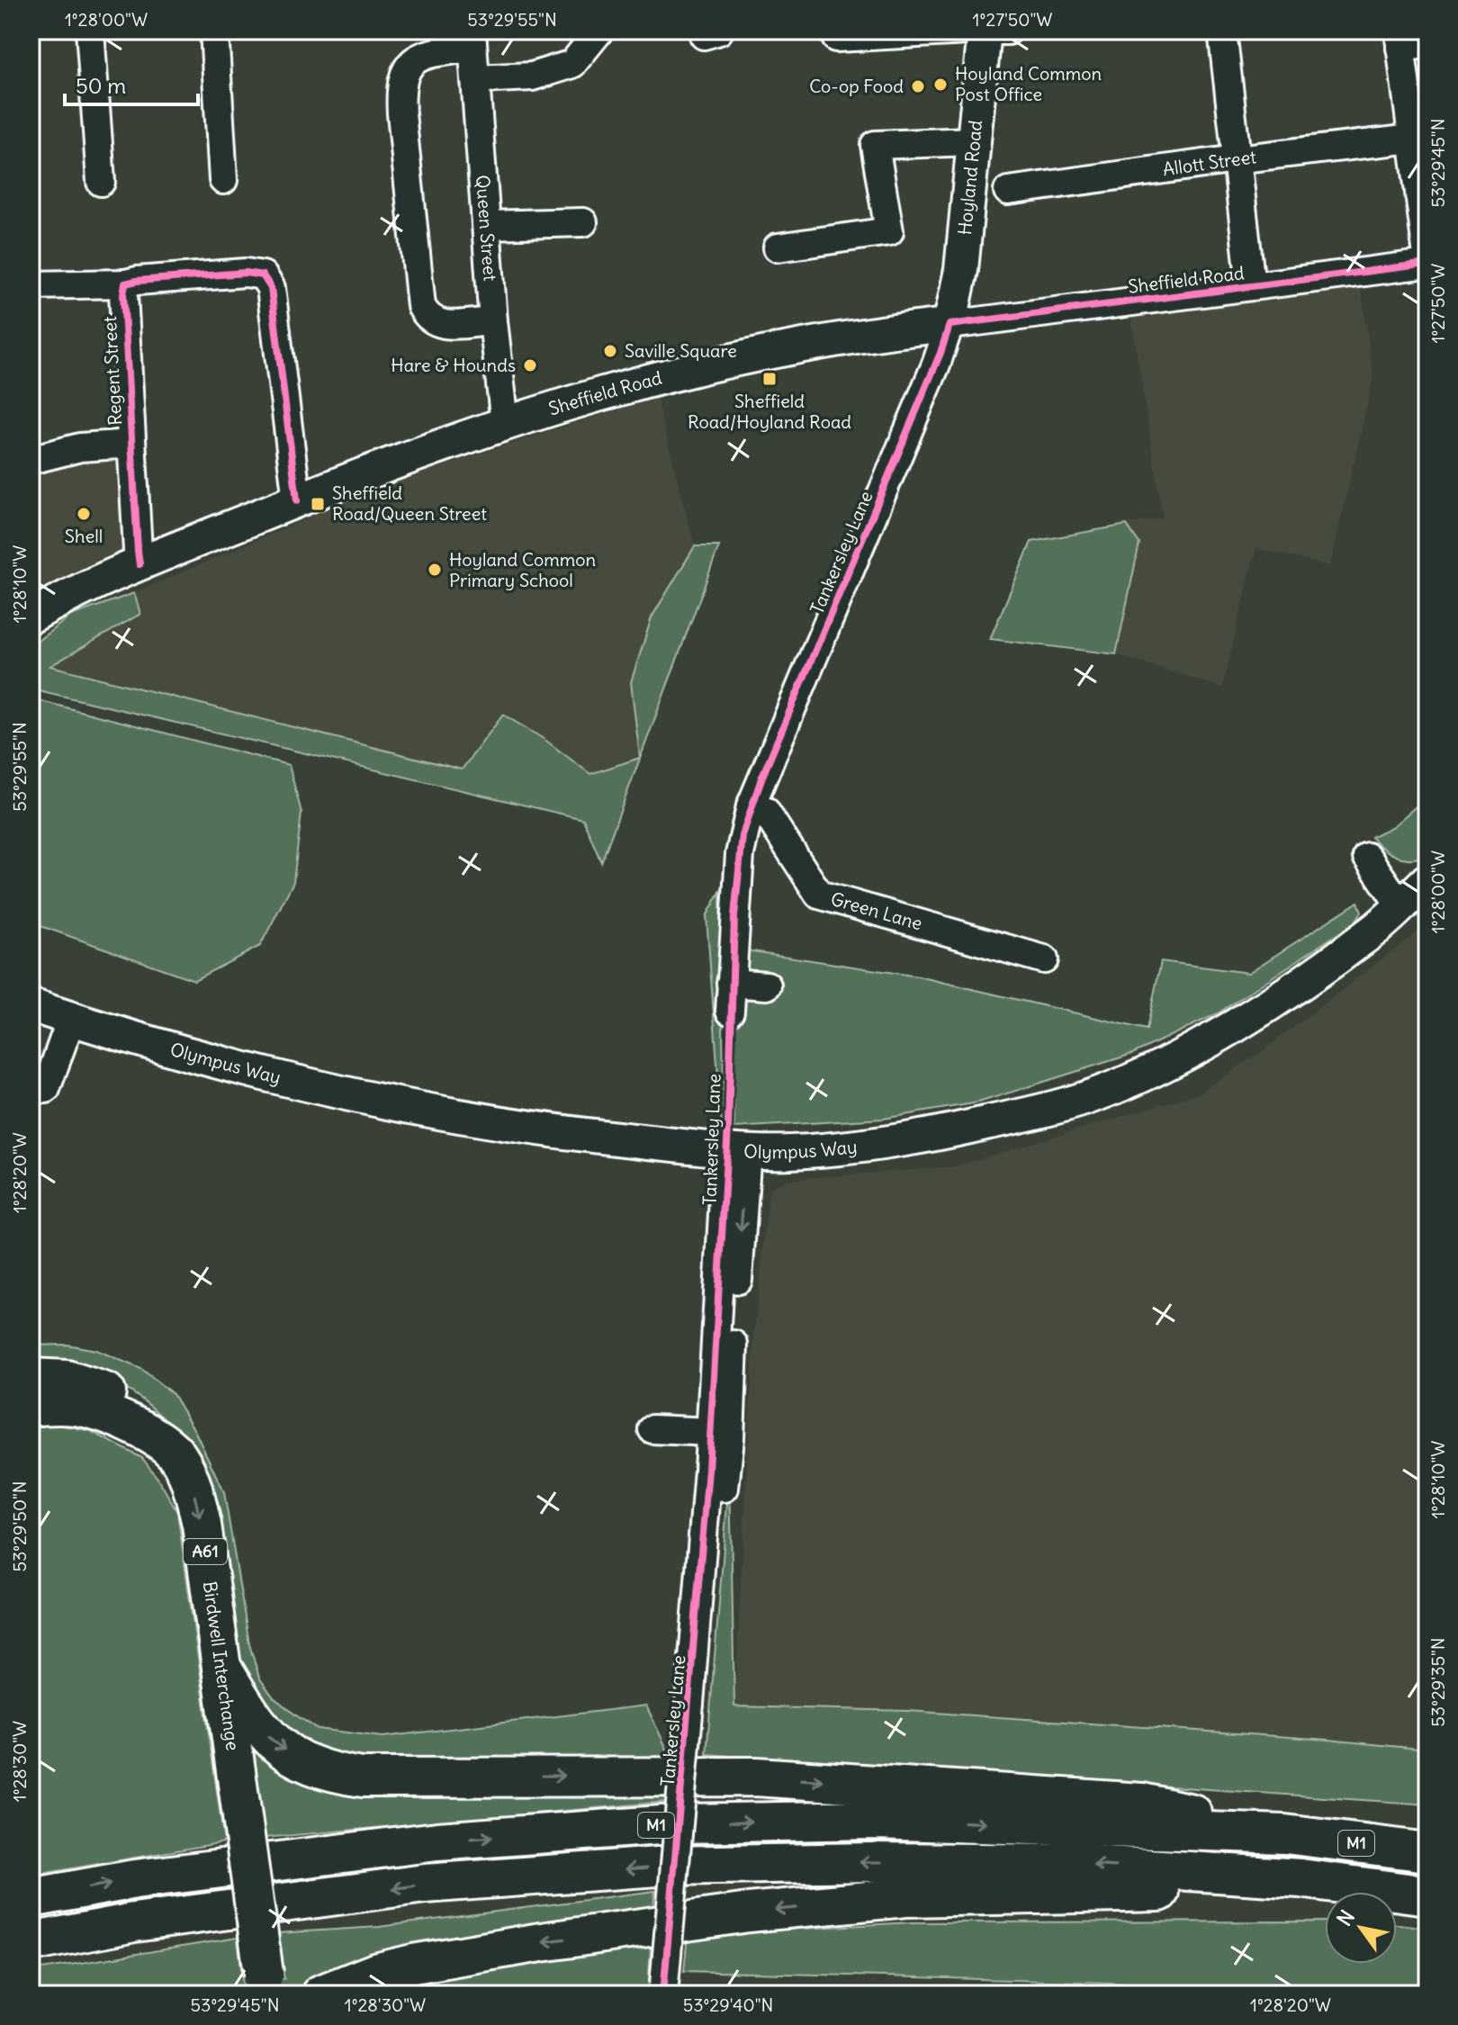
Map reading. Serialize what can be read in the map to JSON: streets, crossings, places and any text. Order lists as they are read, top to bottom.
{
  "streets": {
    "highway": ["A61", "Birdwell Interchange", "M1"],
    "main road": ["Hoyland Road", "Sheffield Road", "Olympus Way"],
    "street": [
      "Allott Street",
      "Queen Street",
      "Regent Street",
      "Tankersley Lane",
      "Green Lane"
    ]
  },
  "crossings": [
    ["Hoyland Road", "Sheffield Road"],
    ["Hoyland Road", "Tankersley Lane"],
    ["Queen Street", "Sheffield Road"],
    ["Sheffield Road", "Regent Street"],
    ["Sheffield Road", "Tankersley Lane"],
    ["Tankersley Lane", "Green Lane"],
    ["Tankersley Lane", "Olympus Way"],
    ["A61", "Birdwell Interchange"],
    ["Birdwell Interchange", "M1"]
  ],
  "places": {
    "other": [
      "Hoyland Common Post Office",
      "Co-op Food",
      "Saville Square",
      "Hare & Hounds",
      "Shell",
      "Hoyland Common Primary School"
    ],
    "transit": ["Sheffield Road/Hoyland Road", "Sheffield Road/Queen Street"]
  },
  "scale_bar": "50 m",
  "north": "top left",
  "coordinates": [
    "1°28'00\"W",
    "53°29'55\"N",
    "1°27'50\"W",
    "53°29'45\"N",
    "1°28'10\"W",
    "1°28'20\"W",
    "53°29'50\"N",
    "53°29'35\"N",
    "1°28'30\"W",
    "53°29'40\"N"
  ]
}
